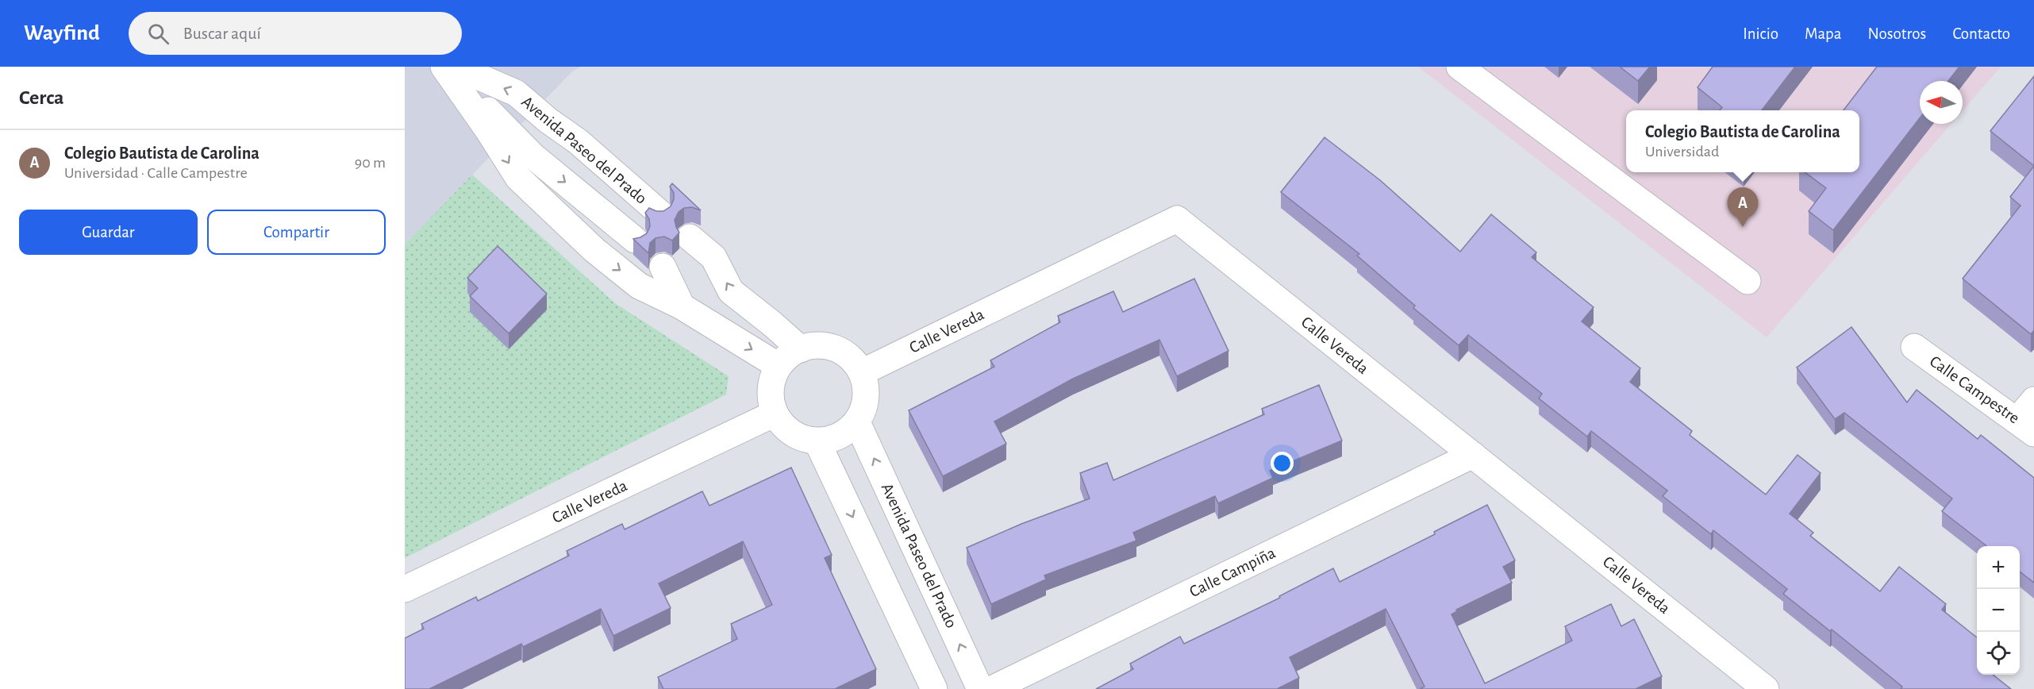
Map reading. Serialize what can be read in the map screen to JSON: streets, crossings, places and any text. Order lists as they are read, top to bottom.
{
  "streets": {
    "street": [
      "Avenida Paseo del Prado",
      "Calle Vereda",
      "Calle Campestre",
      "Calle Campiña"
    ]
  },
  "crossings": [
    ["Avenida Paseo del Prado", "Calle Vereda"],
    ["Calle Vereda", "Calle Campiña"]
  ],
  "north": "left",
  "page": {
    "header": "Wayfind",
    "search": "Buscar aquí",
    "nav": [
      "Inicio",
      "Mapa",
      "Nosotros",
      "Contacto"
    ],
    "heading": "Cerca",
    "popup": ["Colegio Bautista de Carolina", "Universidad"],
    "list": [
      {
        "mark": "A",
        "name": "Colegio Bautista de Carolina",
        "note": "Universidad · Calle Campestre",
        "value": "90 m"
      }
    ],
    "pins": "A",
    "buttons": ["Guardar", "Compartir"],
    "map_buttons": ["+", "−"]
  }
}
